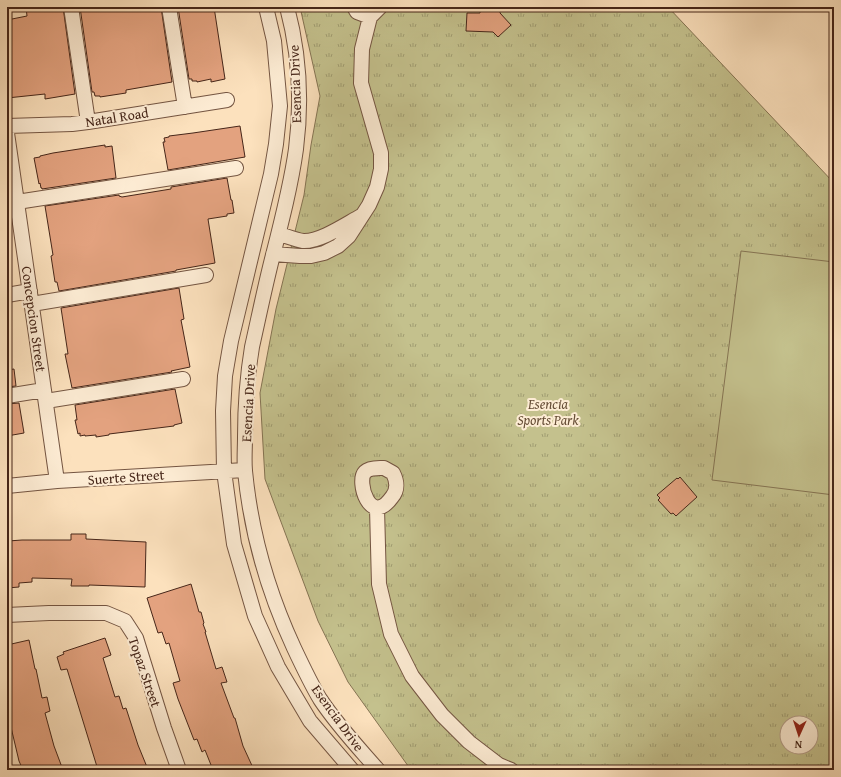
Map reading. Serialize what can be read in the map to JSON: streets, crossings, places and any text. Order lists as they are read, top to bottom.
{
  "streets": {
    "street": [
      "Esencia Drive",
      "Natal Road",
      "Concepcion Street",
      "Suerte Street",
      "Topaz Street"
    ]
  },
  "crossings": [
    ["Esencia Drive", "Suerte Street"],
    ["Concepcion Street", "Suerte Street"]
  ],
  "parks": ["Esencia Sports Park"],
  "north": "bottom"
}
